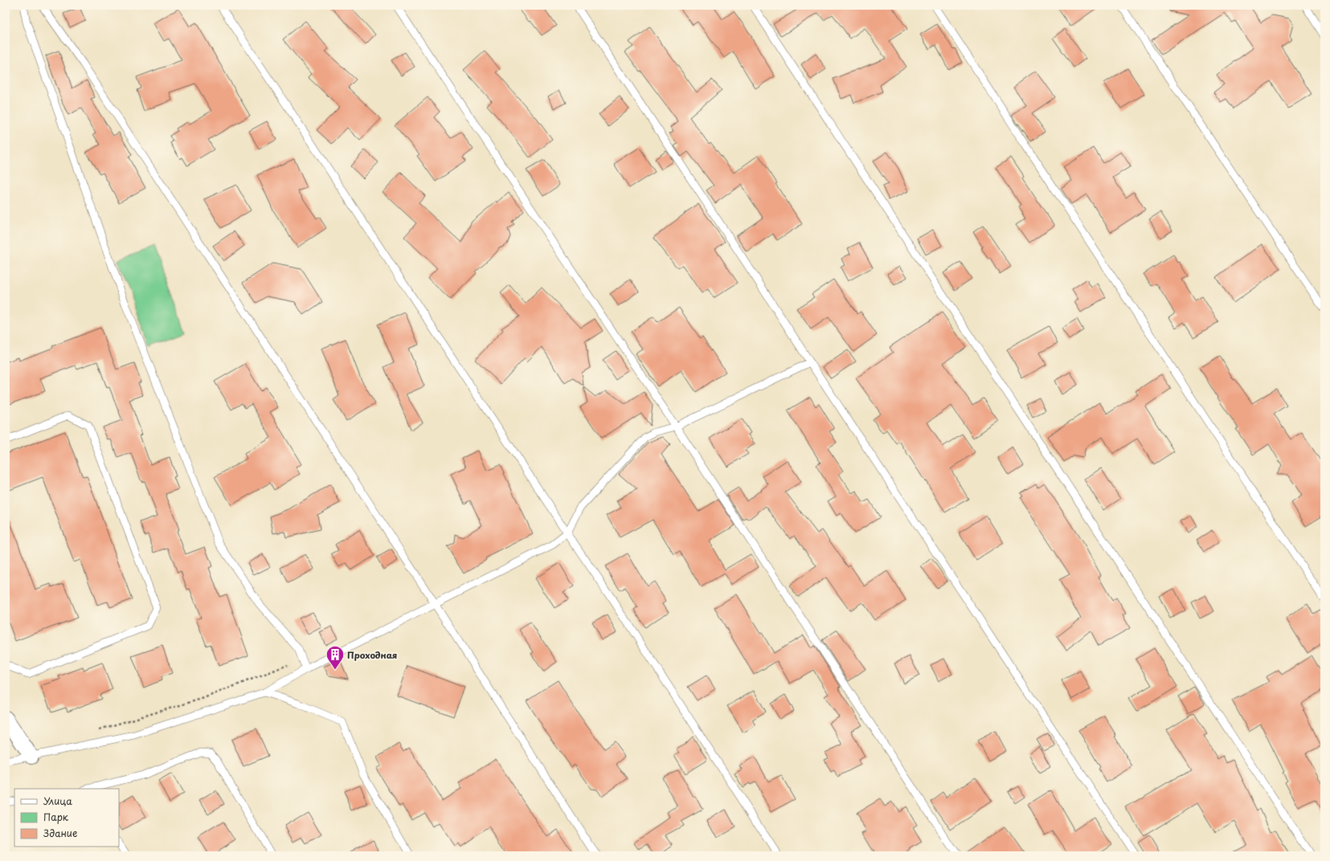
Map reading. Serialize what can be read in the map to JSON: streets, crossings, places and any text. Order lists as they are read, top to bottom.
{
  "places": {
    "building": ["Проходная"]
  },
  "legend": ["Улица", "Парк", "Здание"]
}
